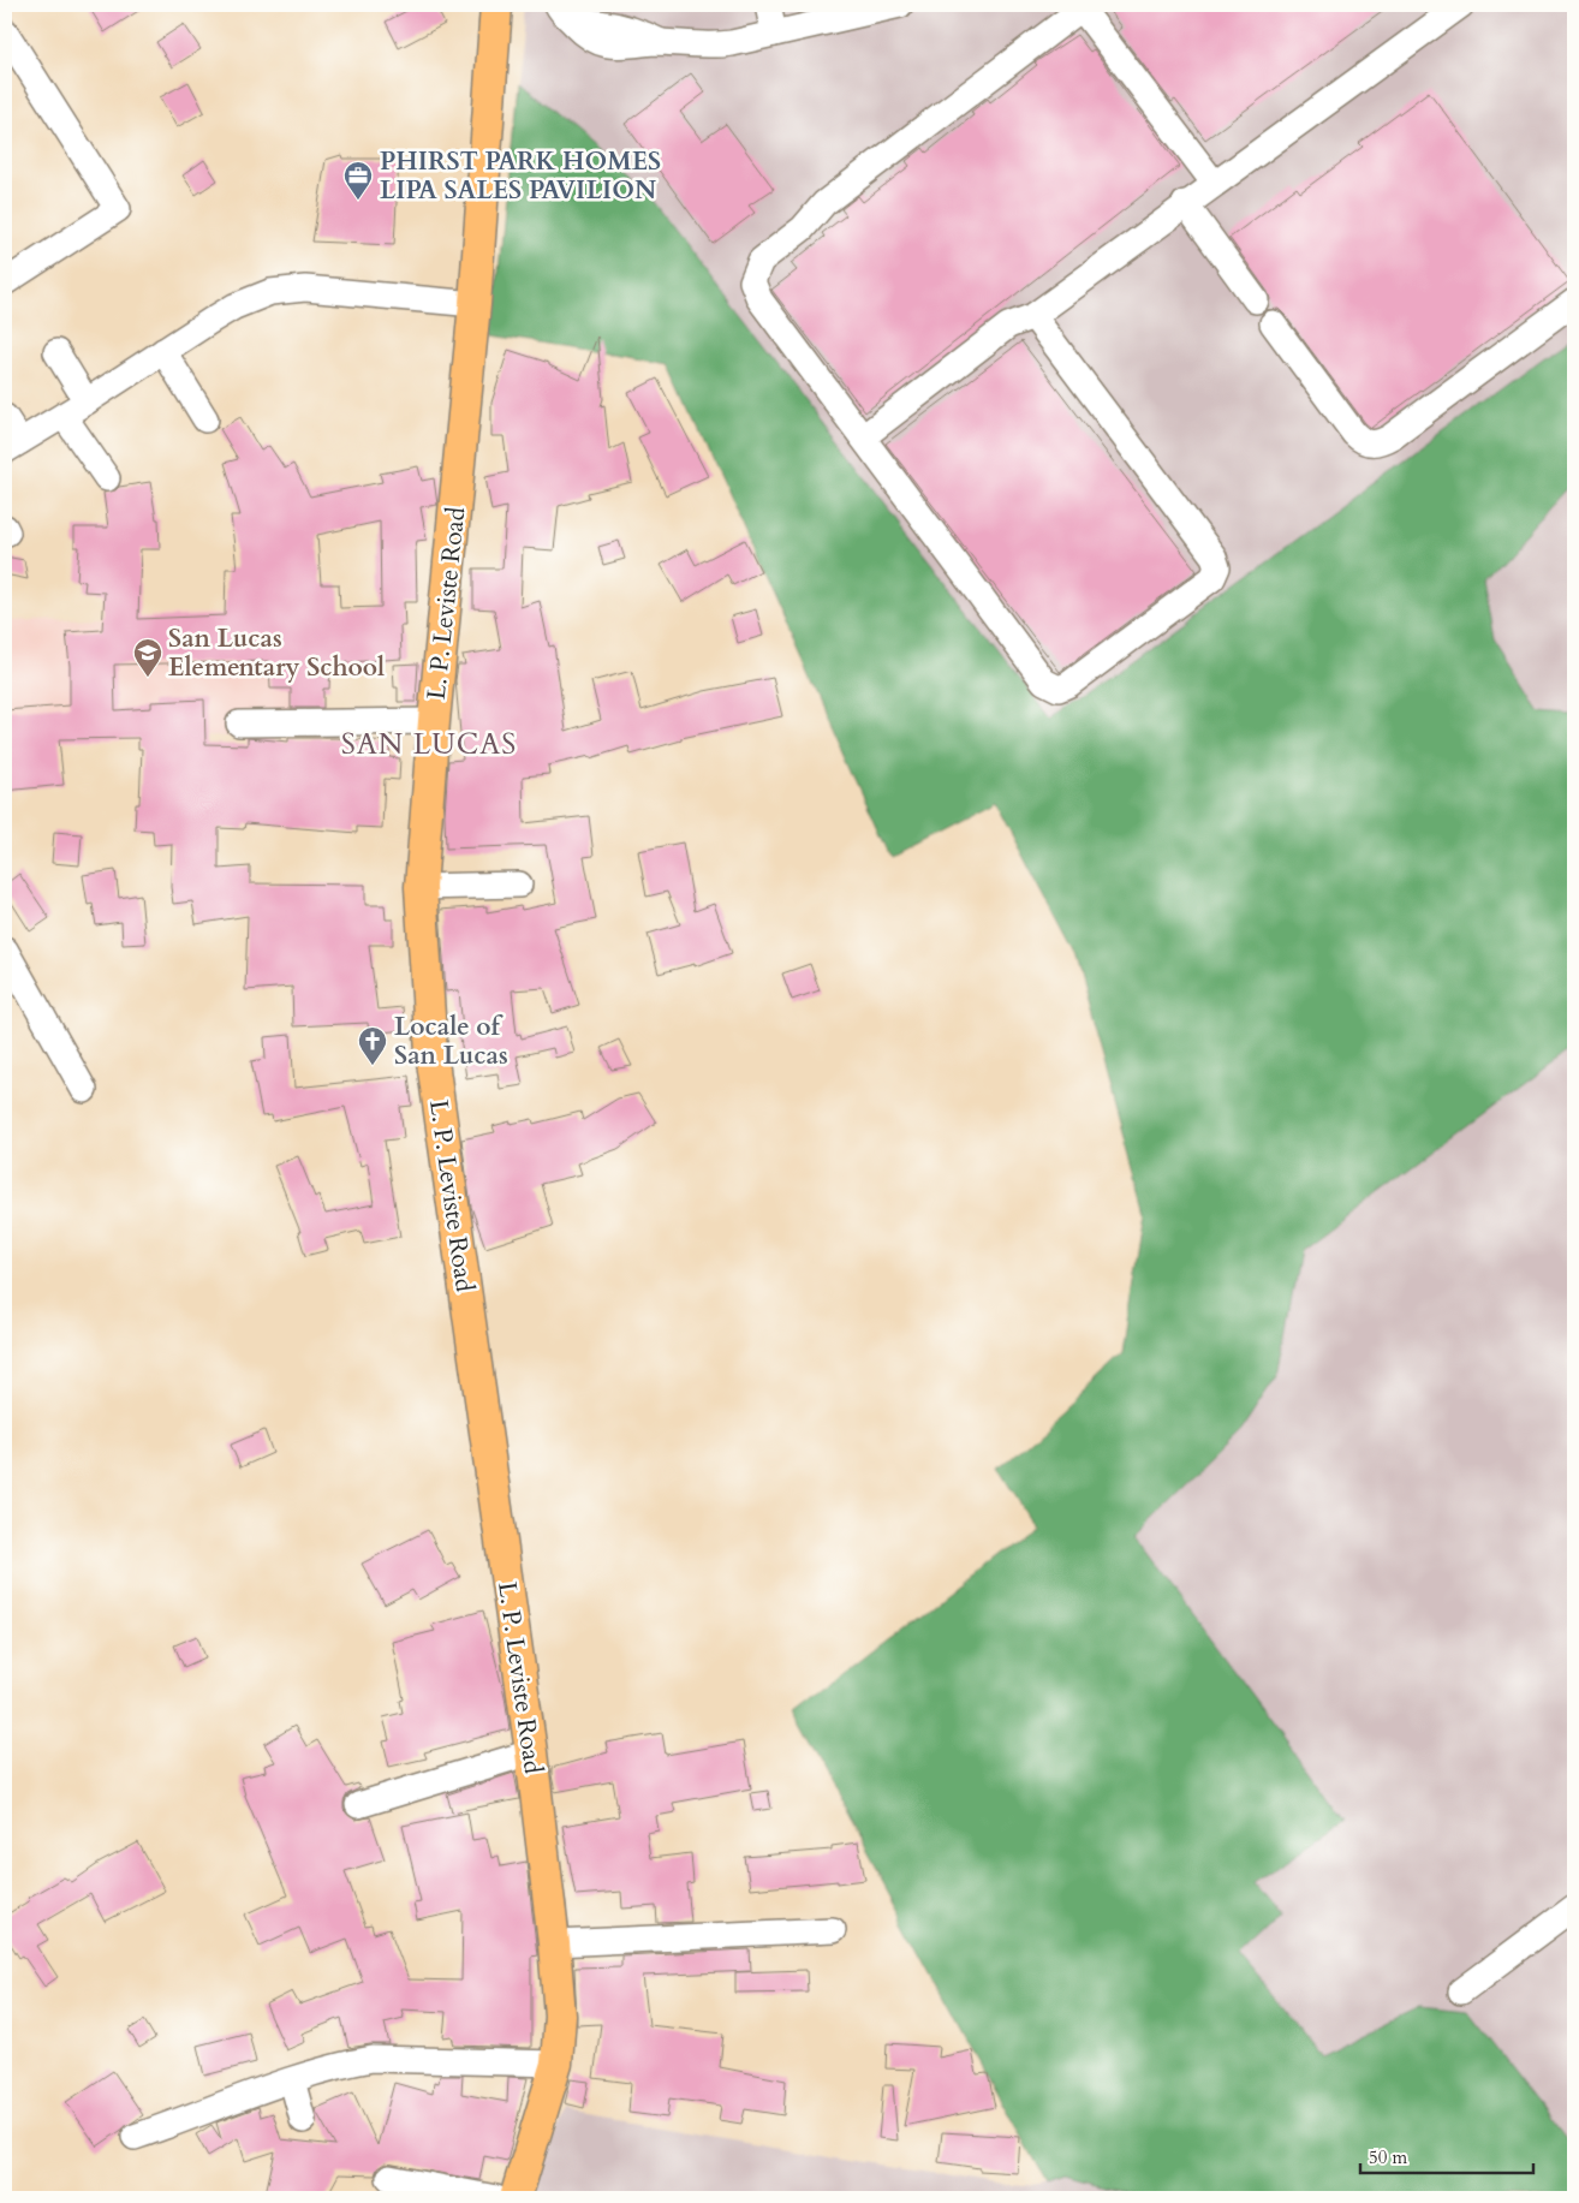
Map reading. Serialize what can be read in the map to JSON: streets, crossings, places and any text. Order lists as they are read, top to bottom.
{
  "streets": {
    "main road": ["L. P. Leviste Road"]
  },
  "districts": ["SAN LUCAS"],
  "places": {
    "office": ["PHIRST PARK HOMES LIPA SALES PAVILION"],
    "school or university": ["San Lucas Elementary School"],
    "church": ["Locale of San Lucas"]
  },
  "scale_bar": "50 m"
}
